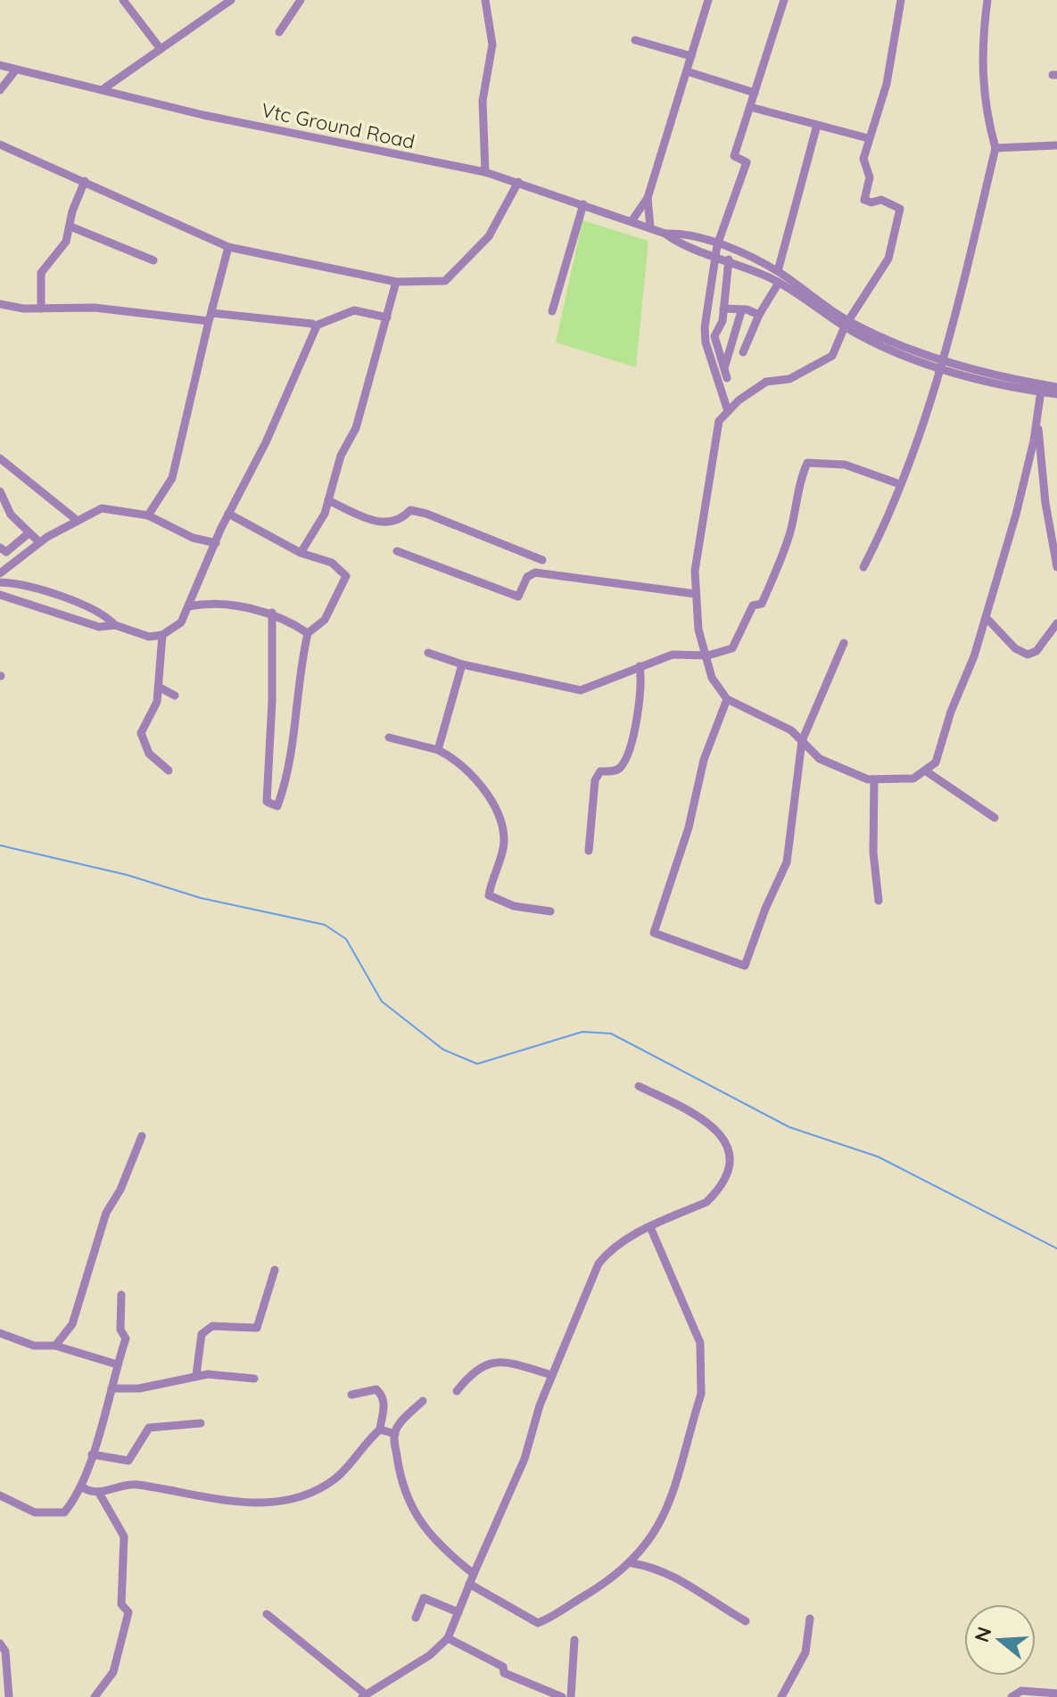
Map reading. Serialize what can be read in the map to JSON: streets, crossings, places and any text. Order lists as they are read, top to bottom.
{
  "streets": {
    "street": ["Vtc Ground Road"]
  },
  "north": "left"
}
